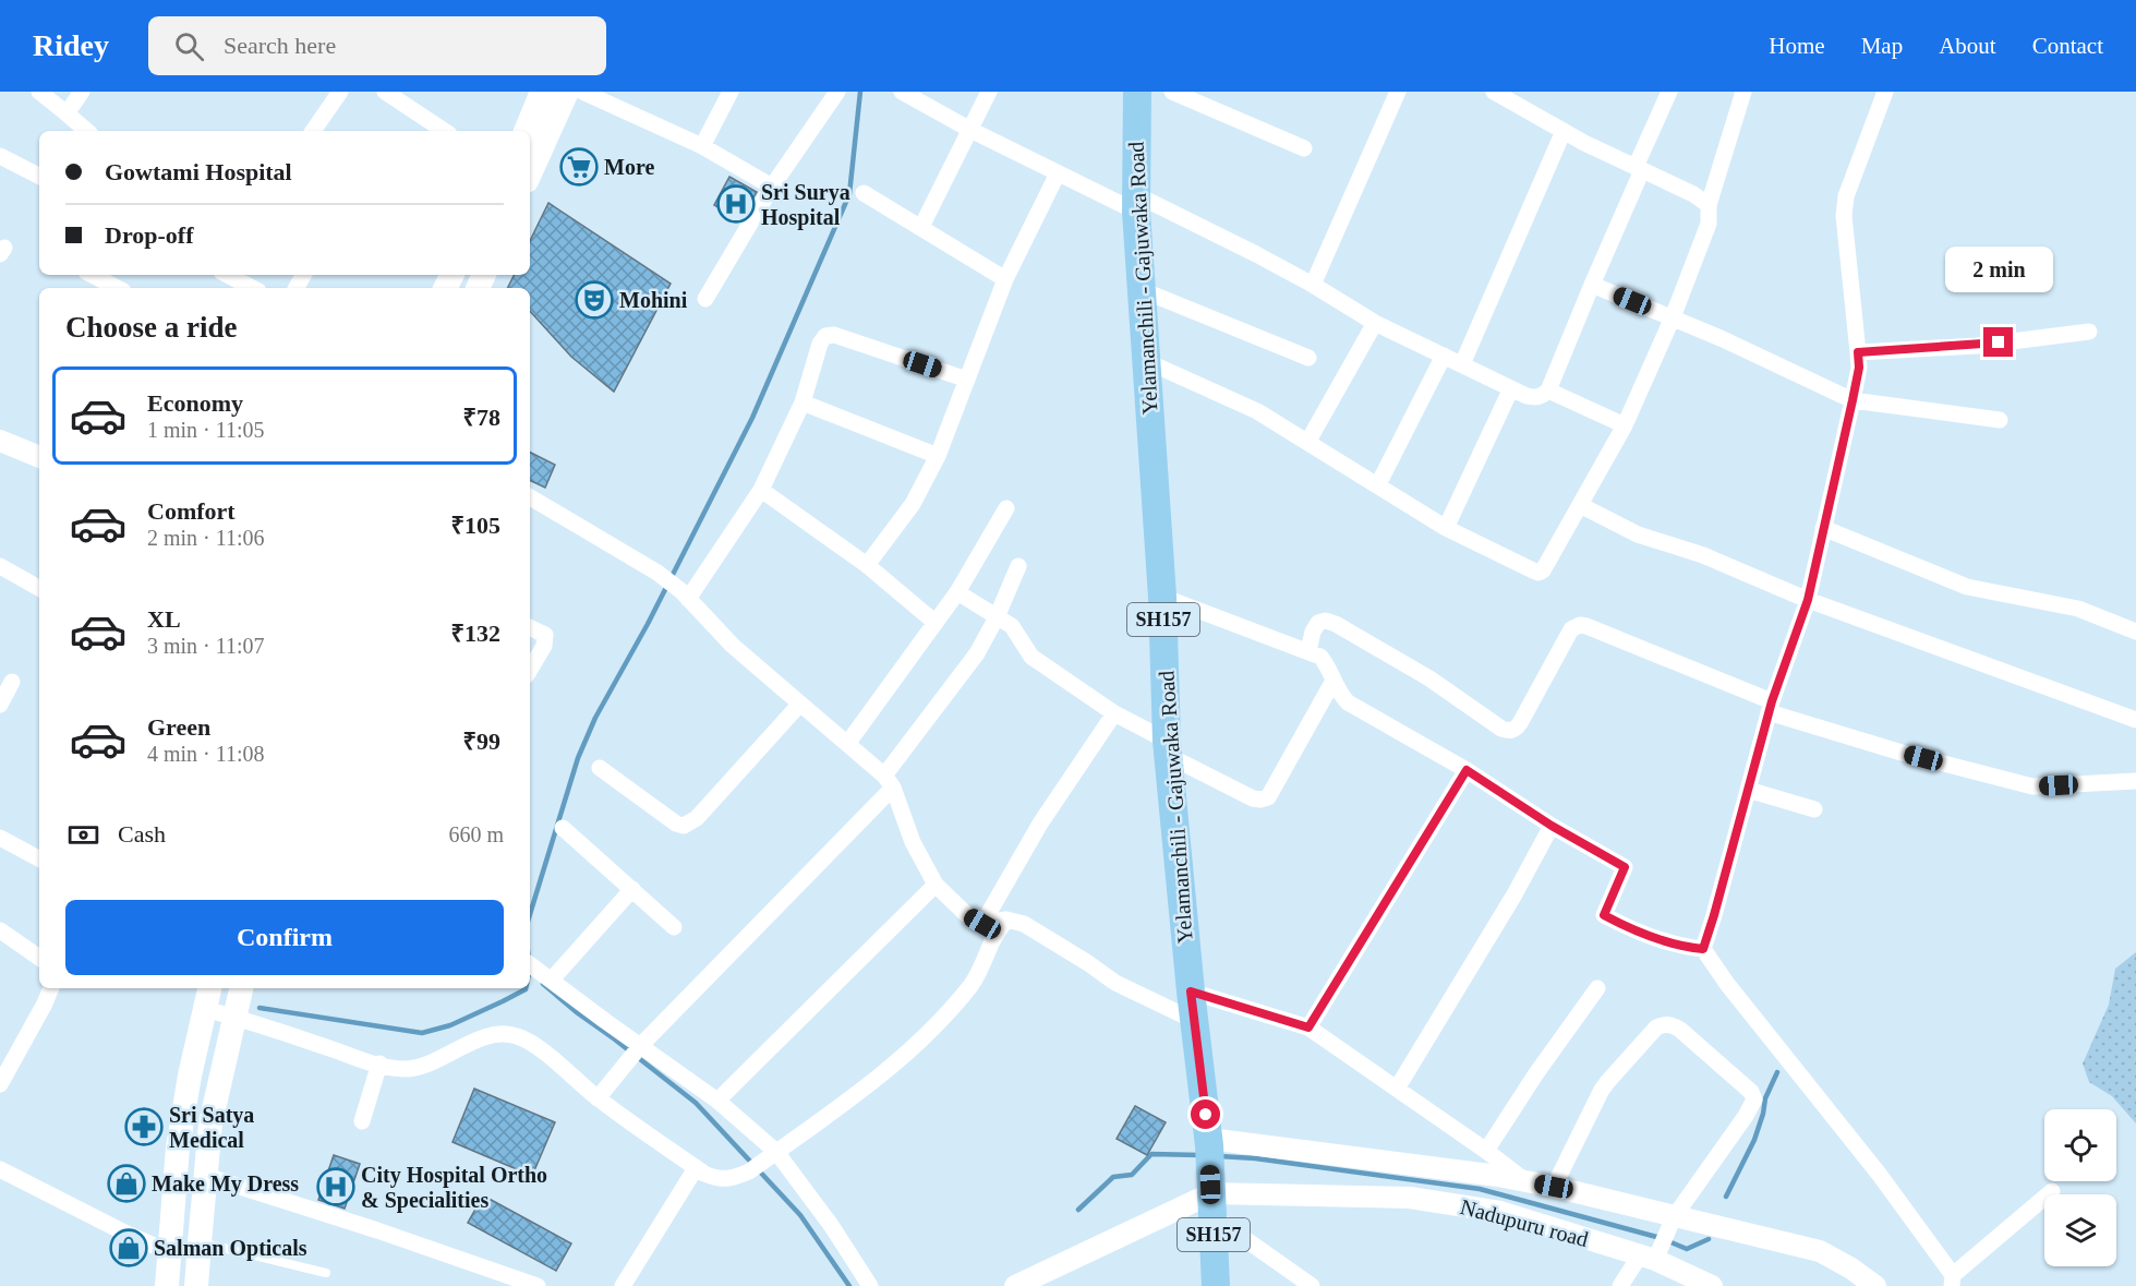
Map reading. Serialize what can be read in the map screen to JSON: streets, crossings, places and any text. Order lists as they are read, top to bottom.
{
  "streets": {
    "main road": ["Yelamanchili - Gajuwaka Road", "SH157"],
    "street": ["Nadupuru road"]
  },
  "crossings": [
    ["Yelamanchili - Gajuwaka Road", "Nadupuru road"]
  ],
  "places": {
    "supermarket": ["More"],
    "hospital": ["Sri Surya Hospital", "City Hospital Ortho & Specialities"],
    "theatre": ["Mohini"],
    "pharmacy": ["Sri Satya Medical"],
    "shop": ["Make My Dress", "Salman Opticals"]
  },
  "page": {
    "header": "Ridey",
    "search": "Search here",
    "nav": [
      "Home",
      "Map",
      "About",
      "Contact"
    ],
    "banner": ["Gowtami Hospital", "Drop-off"],
    "bubble": "2 min",
    "heading": "Choose a ride",
    "list": [
      {
        "name": "Economy",
        "note": "1 min · 11:05",
        "value": "₹78"
      },
      {
        "name": "Comfort",
        "note": "2 min · 11:06",
        "value": "₹105"
      },
      {
        "name": "XL",
        "note": "3 min · 11:07",
        "value": "₹132"
      },
      {
        "name": "Green",
        "note": "4 min · 11:08",
        "value": "₹99"
      }
    ],
    "pay": ["Cash", "660 m"],
    "buttons": "Confirm"
  }
}
